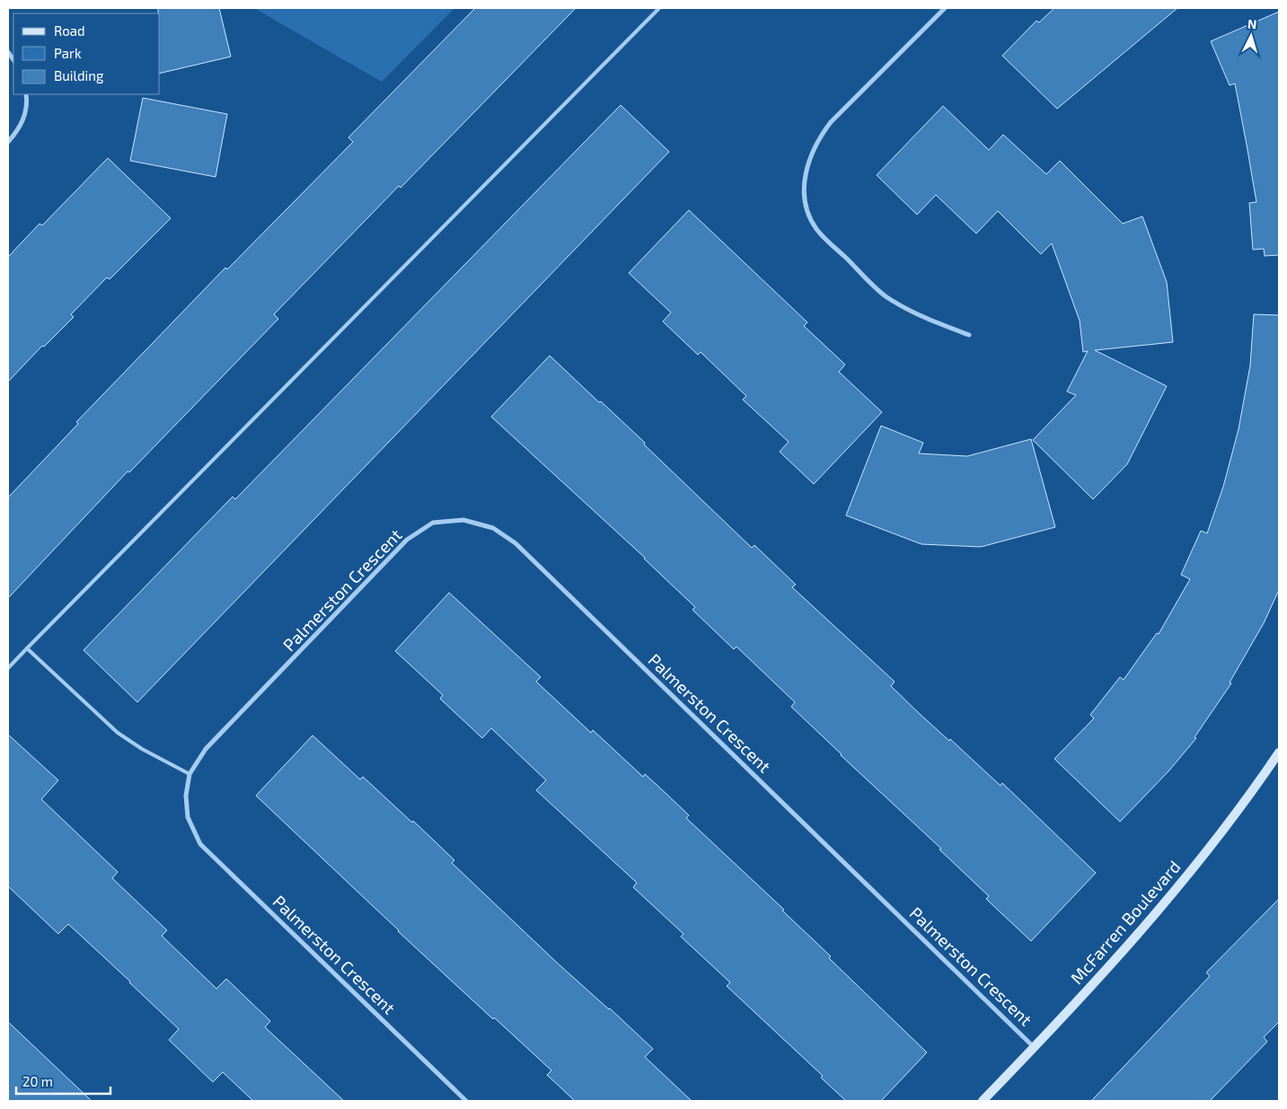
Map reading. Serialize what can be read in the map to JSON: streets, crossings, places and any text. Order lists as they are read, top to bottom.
{
  "streets": {
    "street": ["Palmerston Crescent", "McFarren Boulevard"]
  },
  "crossings": [
    ["Palmerston Crescent", "McFarren Boulevard"]
  ],
  "legend": ["Road", "Park", "Building"],
  "scale_bar": "20 m",
  "north": "top"
}
